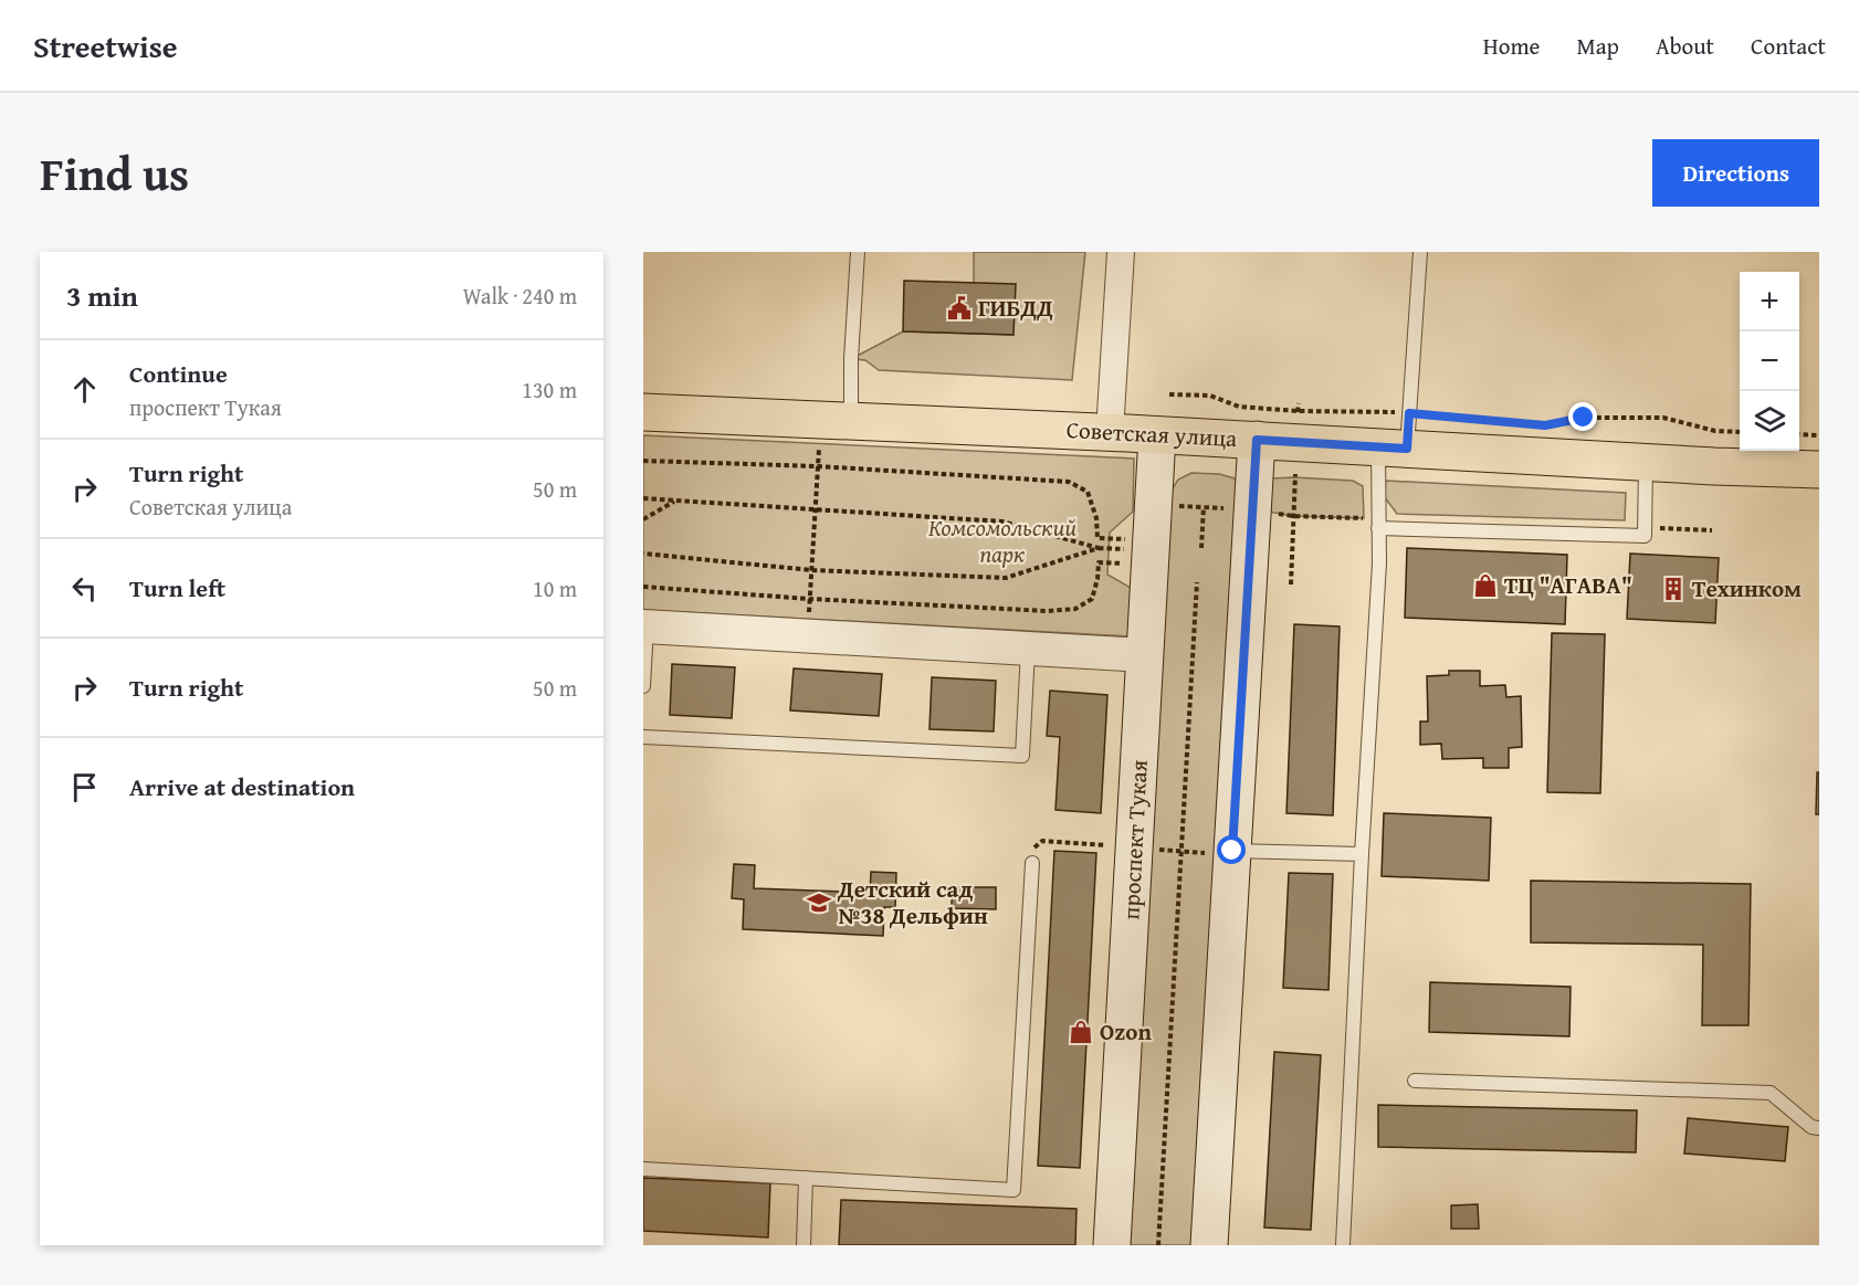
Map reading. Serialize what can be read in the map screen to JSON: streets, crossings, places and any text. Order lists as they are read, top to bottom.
{
  "streets": {
    "main road": ["Советская улица", "проспект Тукая"]
  },
  "crossings": [
    ["Советская улица", "проспект Тукая"]
  ],
  "parks": ["Комсомольский парк"],
  "places": {
    "public building": ["ГИБДД"],
    "shop": ["ТЦ \"АГАВА\"", "Ozon"],
    "building": ["Техинком"],
    "school or university": ["Детский сад №38 Дельфин"]
  },
  "page": {
    "header": "Streetwise",
    "nav": [
      "Home",
      "Map",
      "About",
      "Contact"
    ],
    "title": "Find us",
    "buttons": "Directions",
    "heading": ["3 min", "Walk · 240 m"],
    "map_buttons": ["+", "−"],
    "list": [
      ["Continue", "проспект Тукая", "130 m"],
      ["Turn right", "Советская улица", "50 m"],
      ["Turn left", "10 m"],
      ["Turn right", "50 m"],
      "Arrive at destination"
    ]
  }
}
